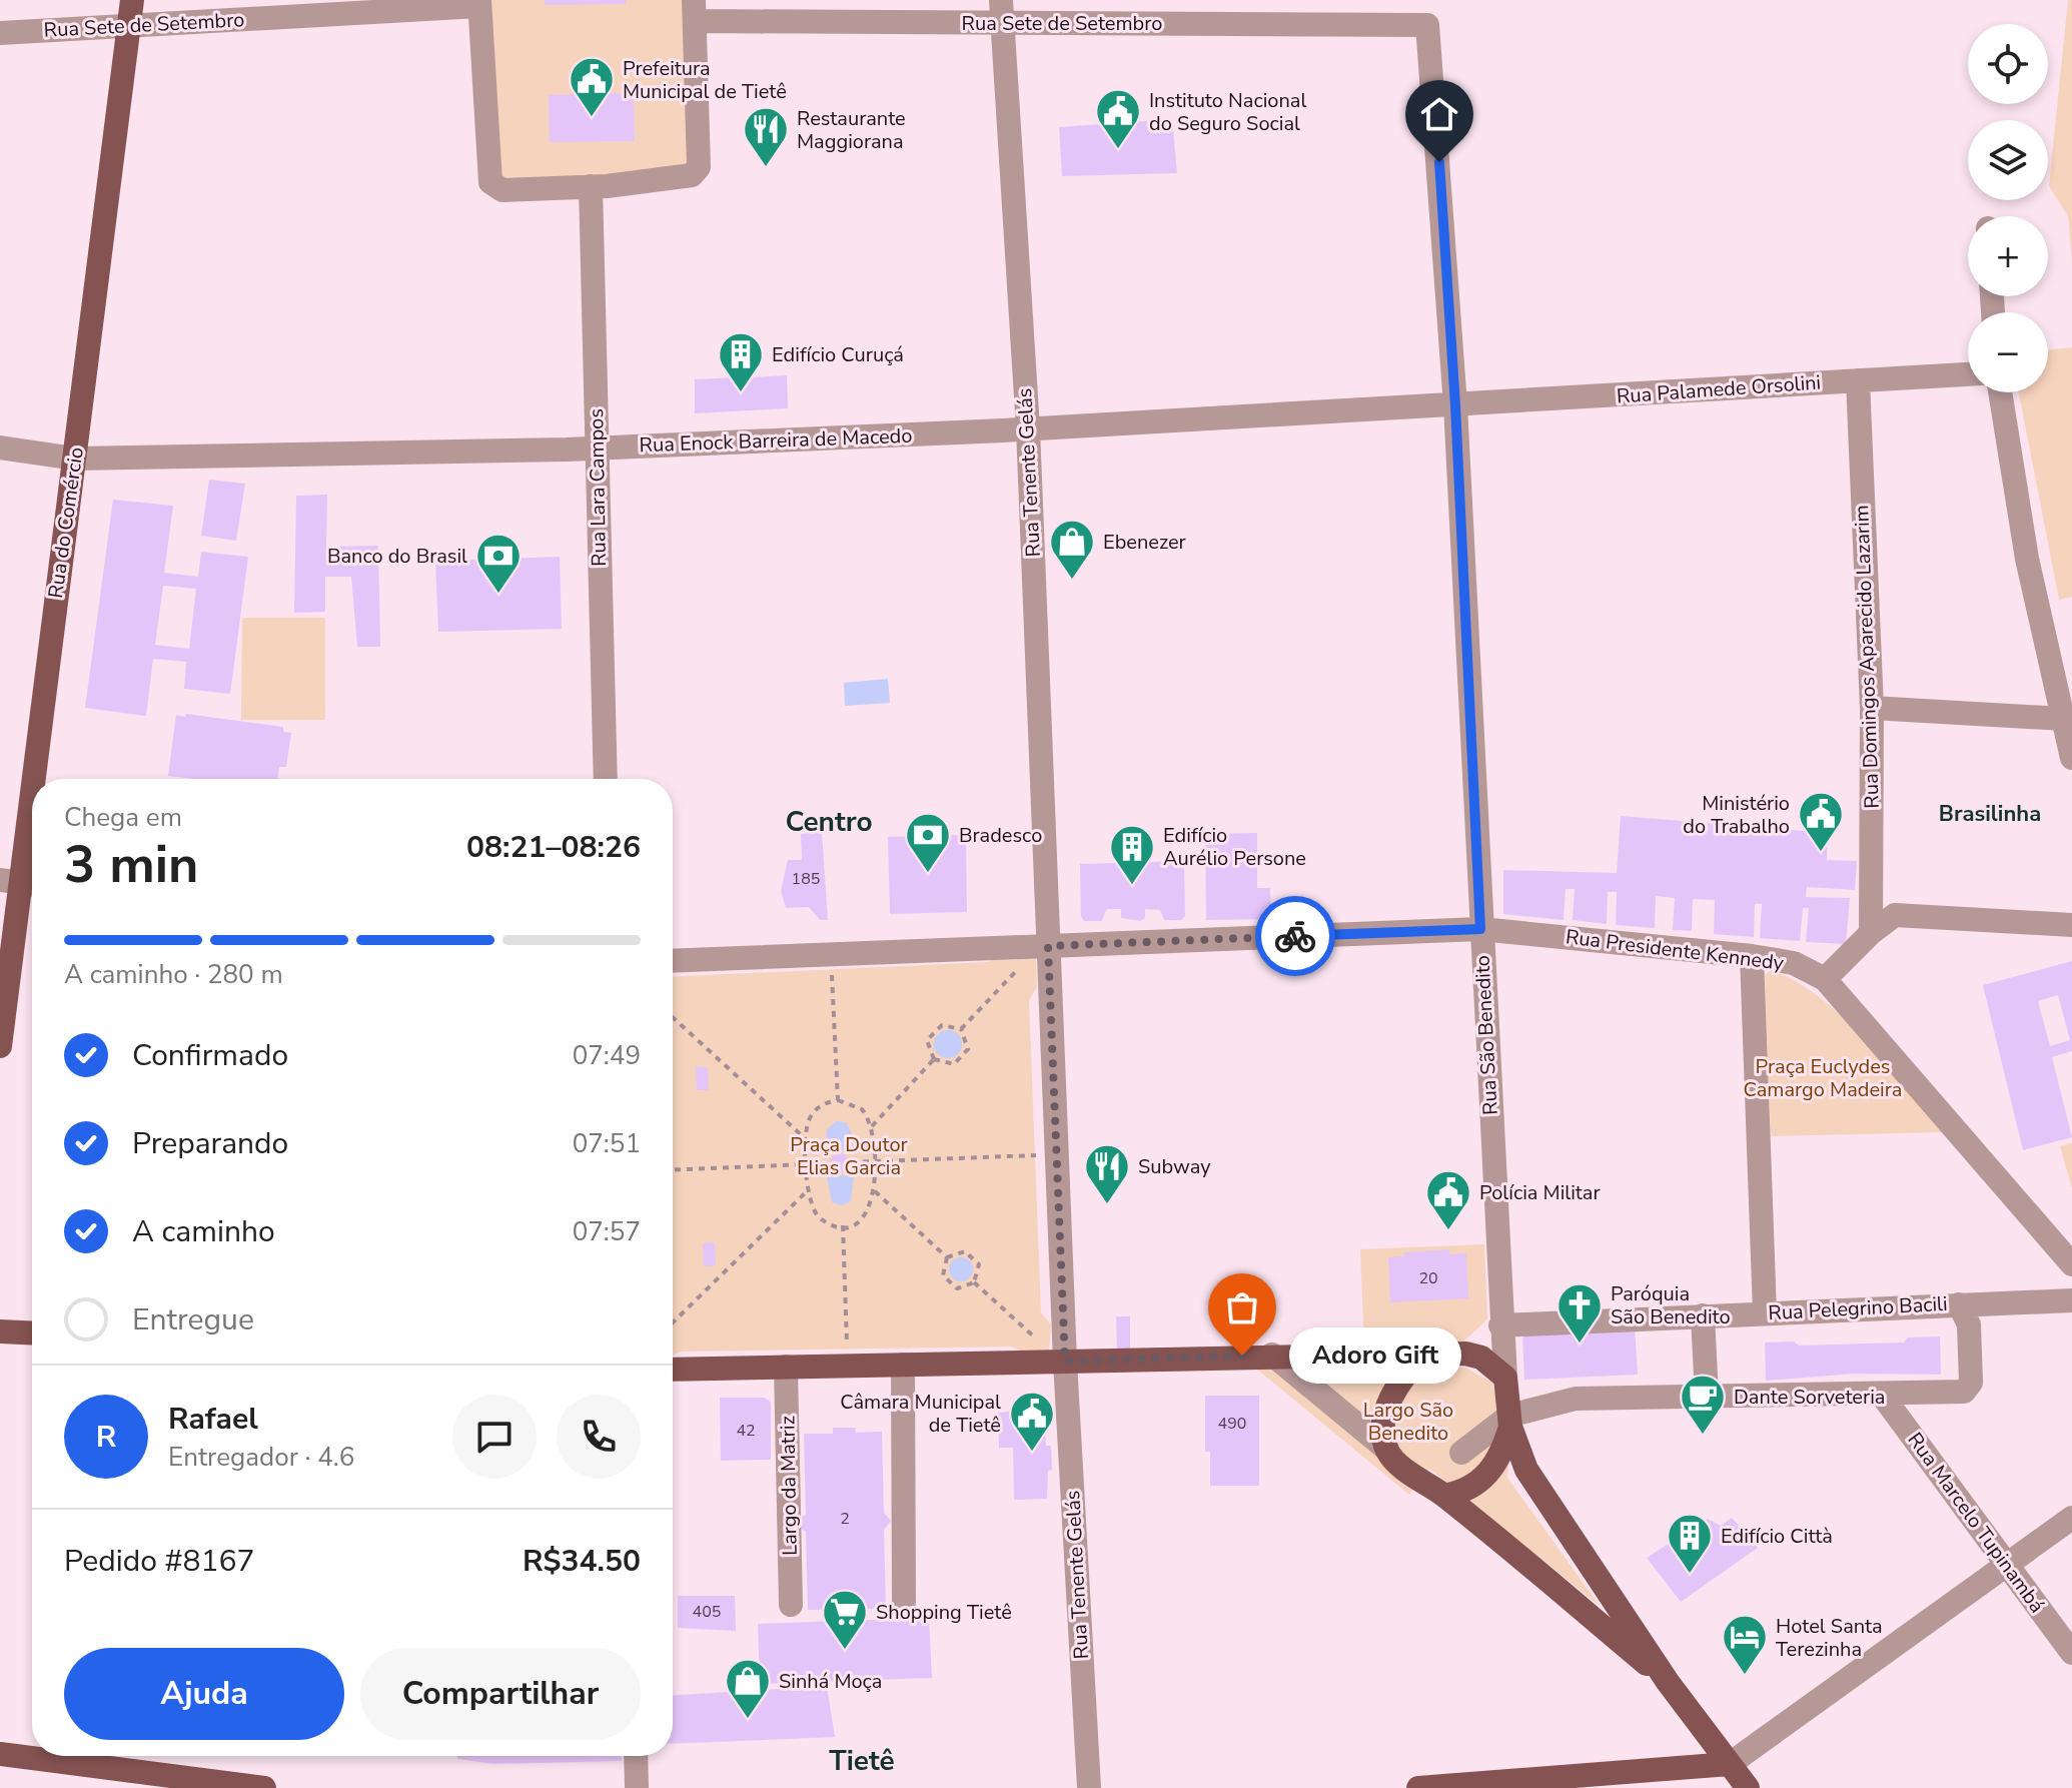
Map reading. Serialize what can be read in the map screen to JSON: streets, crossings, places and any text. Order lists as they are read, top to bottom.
{
  "streets": {
    "main road": ["Rua do Comércio"],
    "street": [
      "Rua Sete de Setembro",
      "Rua Palamede Orsolini",
      "Rua Enock Barreira de Macedo",
      "Rua Tenente Gelás",
      "Rua Lara Campos",
      "Rua Domingos Aparecido Lazarim",
      "Rua Presidente Kennedy",
      "Rua São Benedito",
      "Rua Pelegrino Bacili",
      "Largo da Matriz",
      "Rua Marcelo Tupinambá"
    ]
  },
  "crossings": [
    ["Rua Sete de Setembro", "Rua Tenente Gelás"],
    ["Rua Sete de Setembro", "Rua do Comércio"],
    ["Rua Sete de Setembro", "Rua São Benedito"],
    ["Rua Palamede Orsolini", "Rua Enock Barreira de Macedo"],
    ["Rua Palamede Orsolini", "Rua Domingos Aparecido Lazarim"],
    ["Rua Palamede Orsolini", "Rua São Benedito"],
    ["Rua Enock Barreira de Macedo", "Rua Tenente Gelás"],
    ["Rua Enock Barreira de Macedo", "Rua Lara Campos"],
    ["Rua Enock Barreira de Macedo", "Rua do Comércio"],
    ["Rua Enock Barreira de Macedo", "Rua São Benedito"],
    ["Rua Tenente Gelás", "Rua Presidente Kennedy"],
    ["Rua Presidente Kennedy", "Rua São Benedito"],
    ["Rua São Benedito", "Rua Pelegrino Bacili"]
  ],
  "districts": ["Brasilinha", "Centro", "Tietê"],
  "parks": ["Praça Euclydes Camargo Madeira", "Praça Doutor Elias Garcia", "Largo São Benedito"],
  "places": {
    "public building": [
      "Prefeitura Municipal de Tietê",
      "Instituto Nacional do Seguro Social",
      "Ministério do Trabalho",
      "Polícia Militar",
      "Câmara Municipal de Tietê"
    ],
    "restaurant": ["Restaurante Maggiorana", "Subway"],
    "building": ["Edifício Curuçá", "Edifício Aurélio Persone", "Edifício Città"],
    "shop": ["Ebenezer", "Sinhá Moça"],
    "bank": ["Banco do Brasil", "Bradesco"],
    "church": ["Paróquia São Benedito"],
    "other": ["Adoro Gift"],
    "cafe": ["Dante Sorveteria"],
    "supermarket": ["Shopping Tietê"],
    "hotel": ["Hotel Santa Terezinha"]
  },
  "house_numbers": [
    "185",
    "20",
    "490",
    "42",
    "2",
    "405"
  ],
  "page": {
    "map_buttons": ["+", "−"],
    "heading": ["3 min", "Chega em", "08:21–08:26"],
    "panel": [
      "Rafael",
      "Entregador · 4.6",
      "Pedido #8167",
      "R$34.50"
    ],
    "bar": "A caminho · 280 m",
    "list": [
      ["Confirmado", "07:49"],
      ["Preparando", "07:51"],
      ["A caminho", "07:57"],
      "Entregue"
    ],
    "bubble": "Adoro Gift",
    "round": "R",
    "buttons": ["Ajuda", "Compartilhar"]
  }
}
